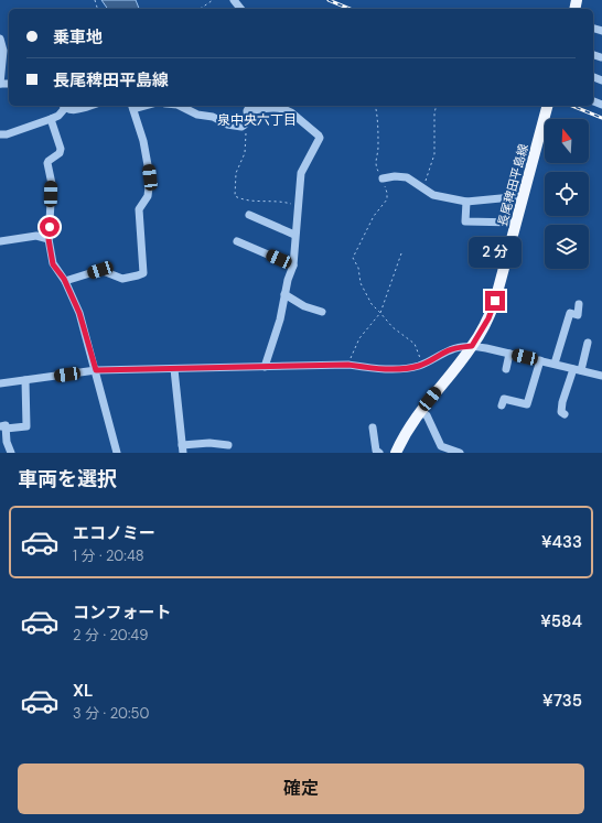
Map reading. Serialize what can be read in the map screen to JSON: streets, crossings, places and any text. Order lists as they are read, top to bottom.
{
  "streets": {
    "main road": ["長尾稗田平島線"]
  },
  "districts": ["泉中央六丁目"],
  "north": "top",
  "page": {
    "banner": ["乗車地", "長尾稗田平島線"],
    "bubble": "2 分",
    "heading": "車両を選択",
    "list": [
      {
        "name": "エコノミー",
        "note": "1 分 · 20:48",
        "value": "¥433"
      },
      {
        "name": "コンフォート",
        "note": "2 分 · 20:49",
        "value": "¥584"
      },
      {
        "name": "XL",
        "note": "3 分 · 20:50",
        "value": "¥735"
      }
    ],
    "buttons": "確定"
  }
}
